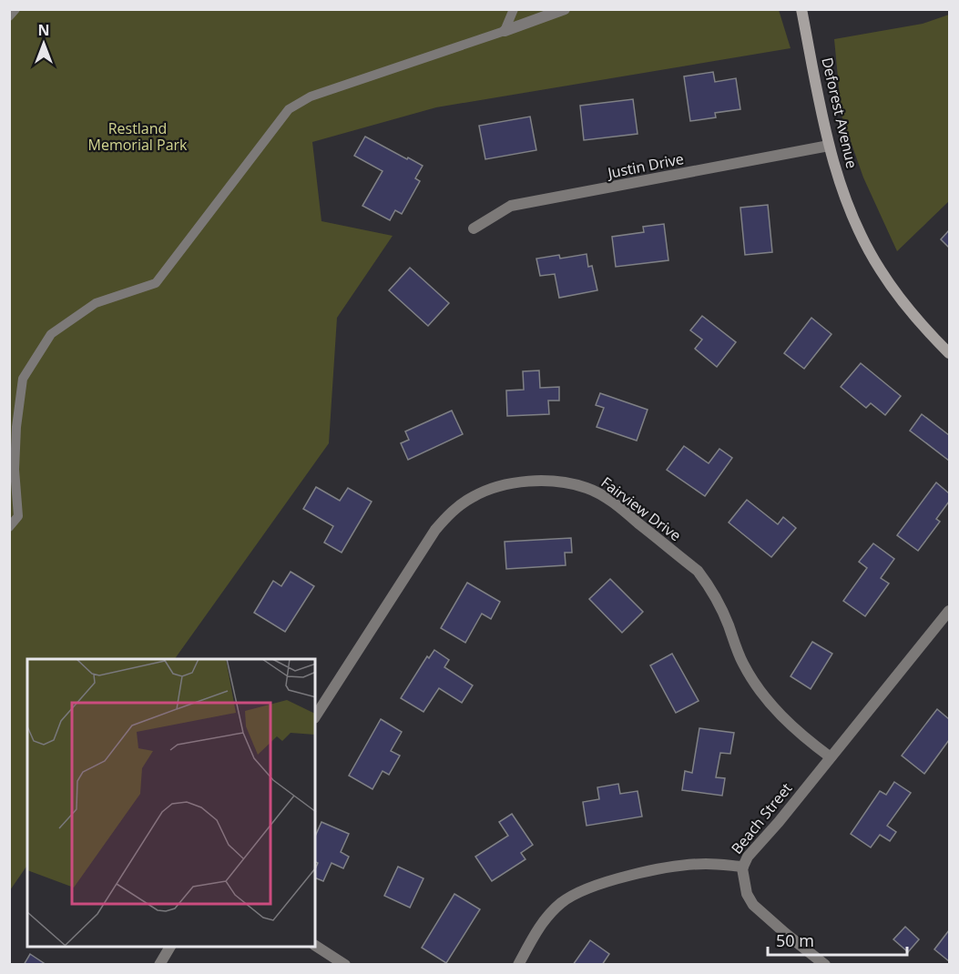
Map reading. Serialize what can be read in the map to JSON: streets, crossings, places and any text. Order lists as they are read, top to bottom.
{
  "streets": {
    "street": [
      "Deforest Avenue",
      "Justin Drive",
      "Fairview Drive",
      "Beach Street"
    ]
  },
  "crossings": [
    ["Deforest Avenue", "Justin Drive"],
    ["Fairview Drive", "Beach Street"]
  ],
  "parks": ["Restland Memorial Park"],
  "scale_bar": "50 m",
  "north": "top"
}
